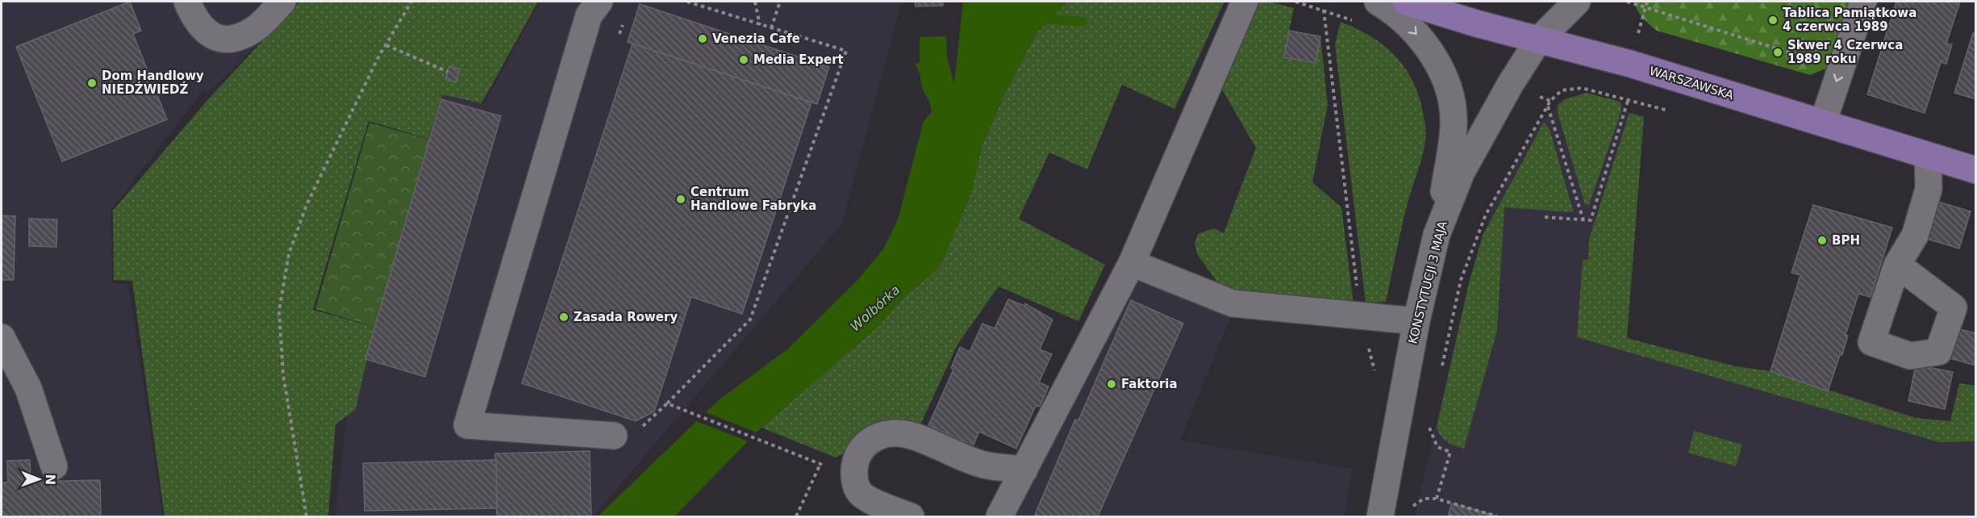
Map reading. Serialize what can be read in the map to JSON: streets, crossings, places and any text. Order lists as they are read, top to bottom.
{
  "streets": {
    "main road": ["WARSZAWSKA"],
    "street": ["KONSTYTUCJI 3 MAJA"]
  },
  "crossings": [
    ["WARSZAWSKA", "KONSTYTUCJI 3 MAJA"]
  ],
  "water": ["Wolbórka"],
  "places": [
    "Tablica Pamiątkowa 4 czerwca 1989",
    "Venezia Cafe",
    "Skwer 4 Czerwca 1989 roku",
    "Media Expert",
    "Dom Handlowy NIEDŹWIEDŹ",
    "Centrum Handlowe Fabryka",
    "BPH",
    "Zasada Rowery",
    "Faktoria"
  ],
  "north": "right"
}
